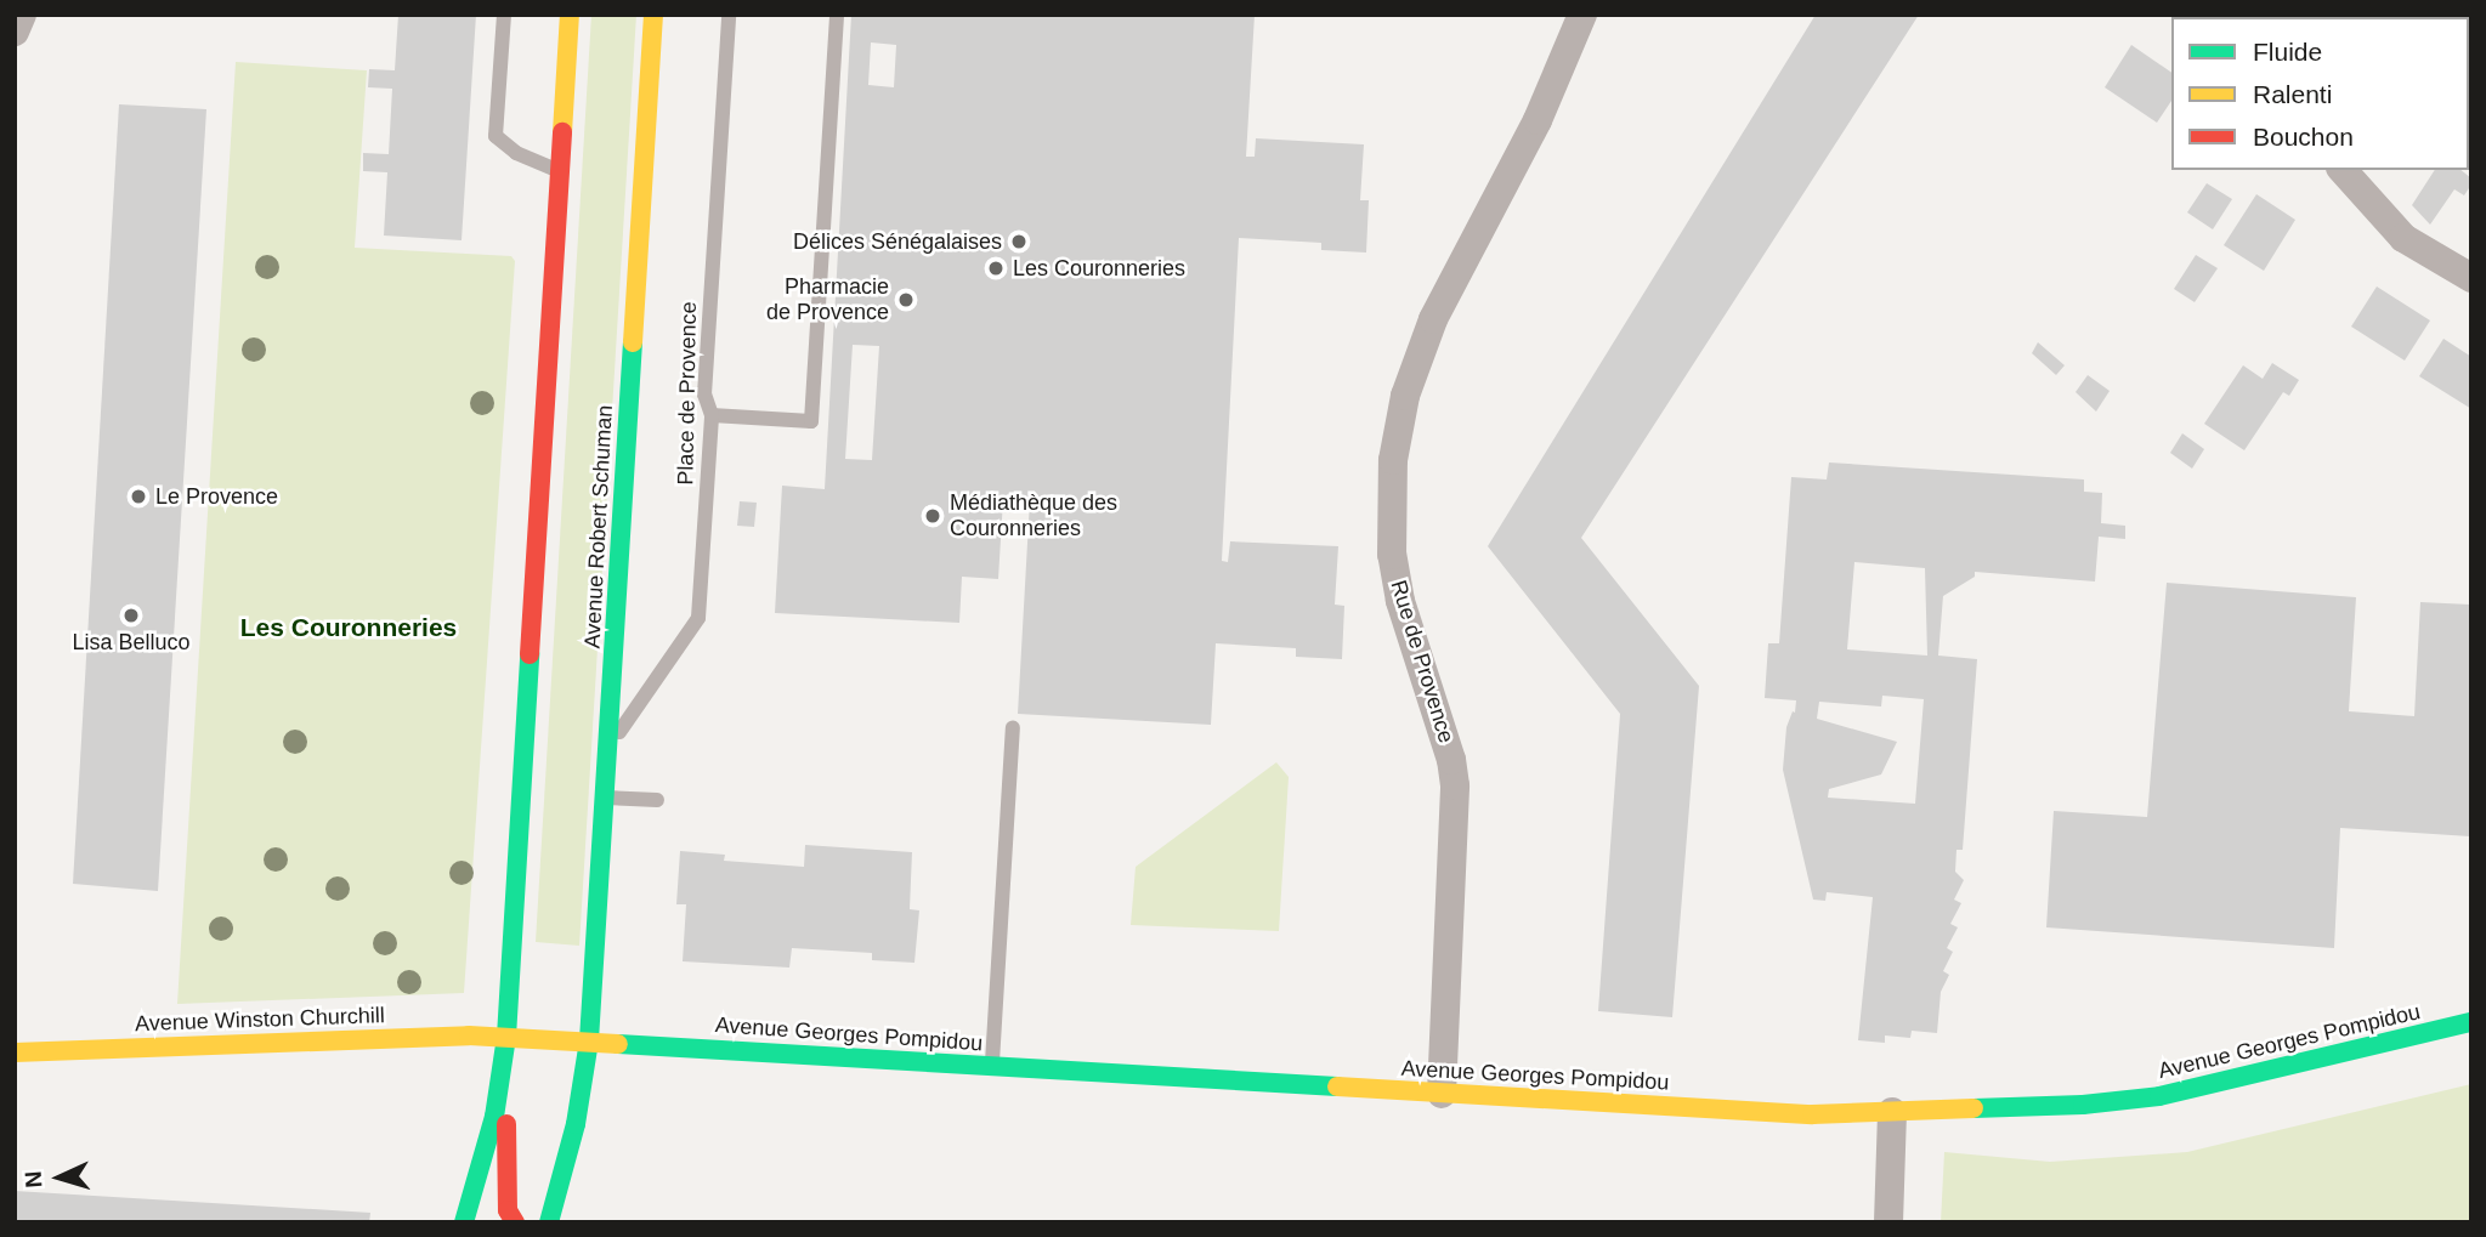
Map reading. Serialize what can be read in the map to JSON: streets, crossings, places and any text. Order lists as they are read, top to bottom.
{
  "streets": {
    "main road": ["Avenue Robert Schuman", "Avenue Winston Churchill", "Avenue Georges Pompidou"],
    "street": ["Rue de Provence"],
    "lane": ["Place de Provence"]
  },
  "crossings": [
    ["Place de Provence", "Avenue Robert Schuman"],
    ["Avenue Robert Schuman", "Avenue Georges Pompidou"],
    ["Rue de Provence", "Avenue Georges Pompidou"],
    ["Avenue Winston Churchill", "Avenue Georges Pompidou"]
  ],
  "districts": ["Les Couronneries"],
  "places": [
    "Délices Sénégalaises",
    "Les Couronneries",
    "Pharmacie de Provence",
    "Le Provence",
    "Médiathèque des Couronneries",
    "Lisa Belluco"
  ],
  "legend": ["Fluide", "Ralenti", "Bouchon"],
  "north": "left"
}
